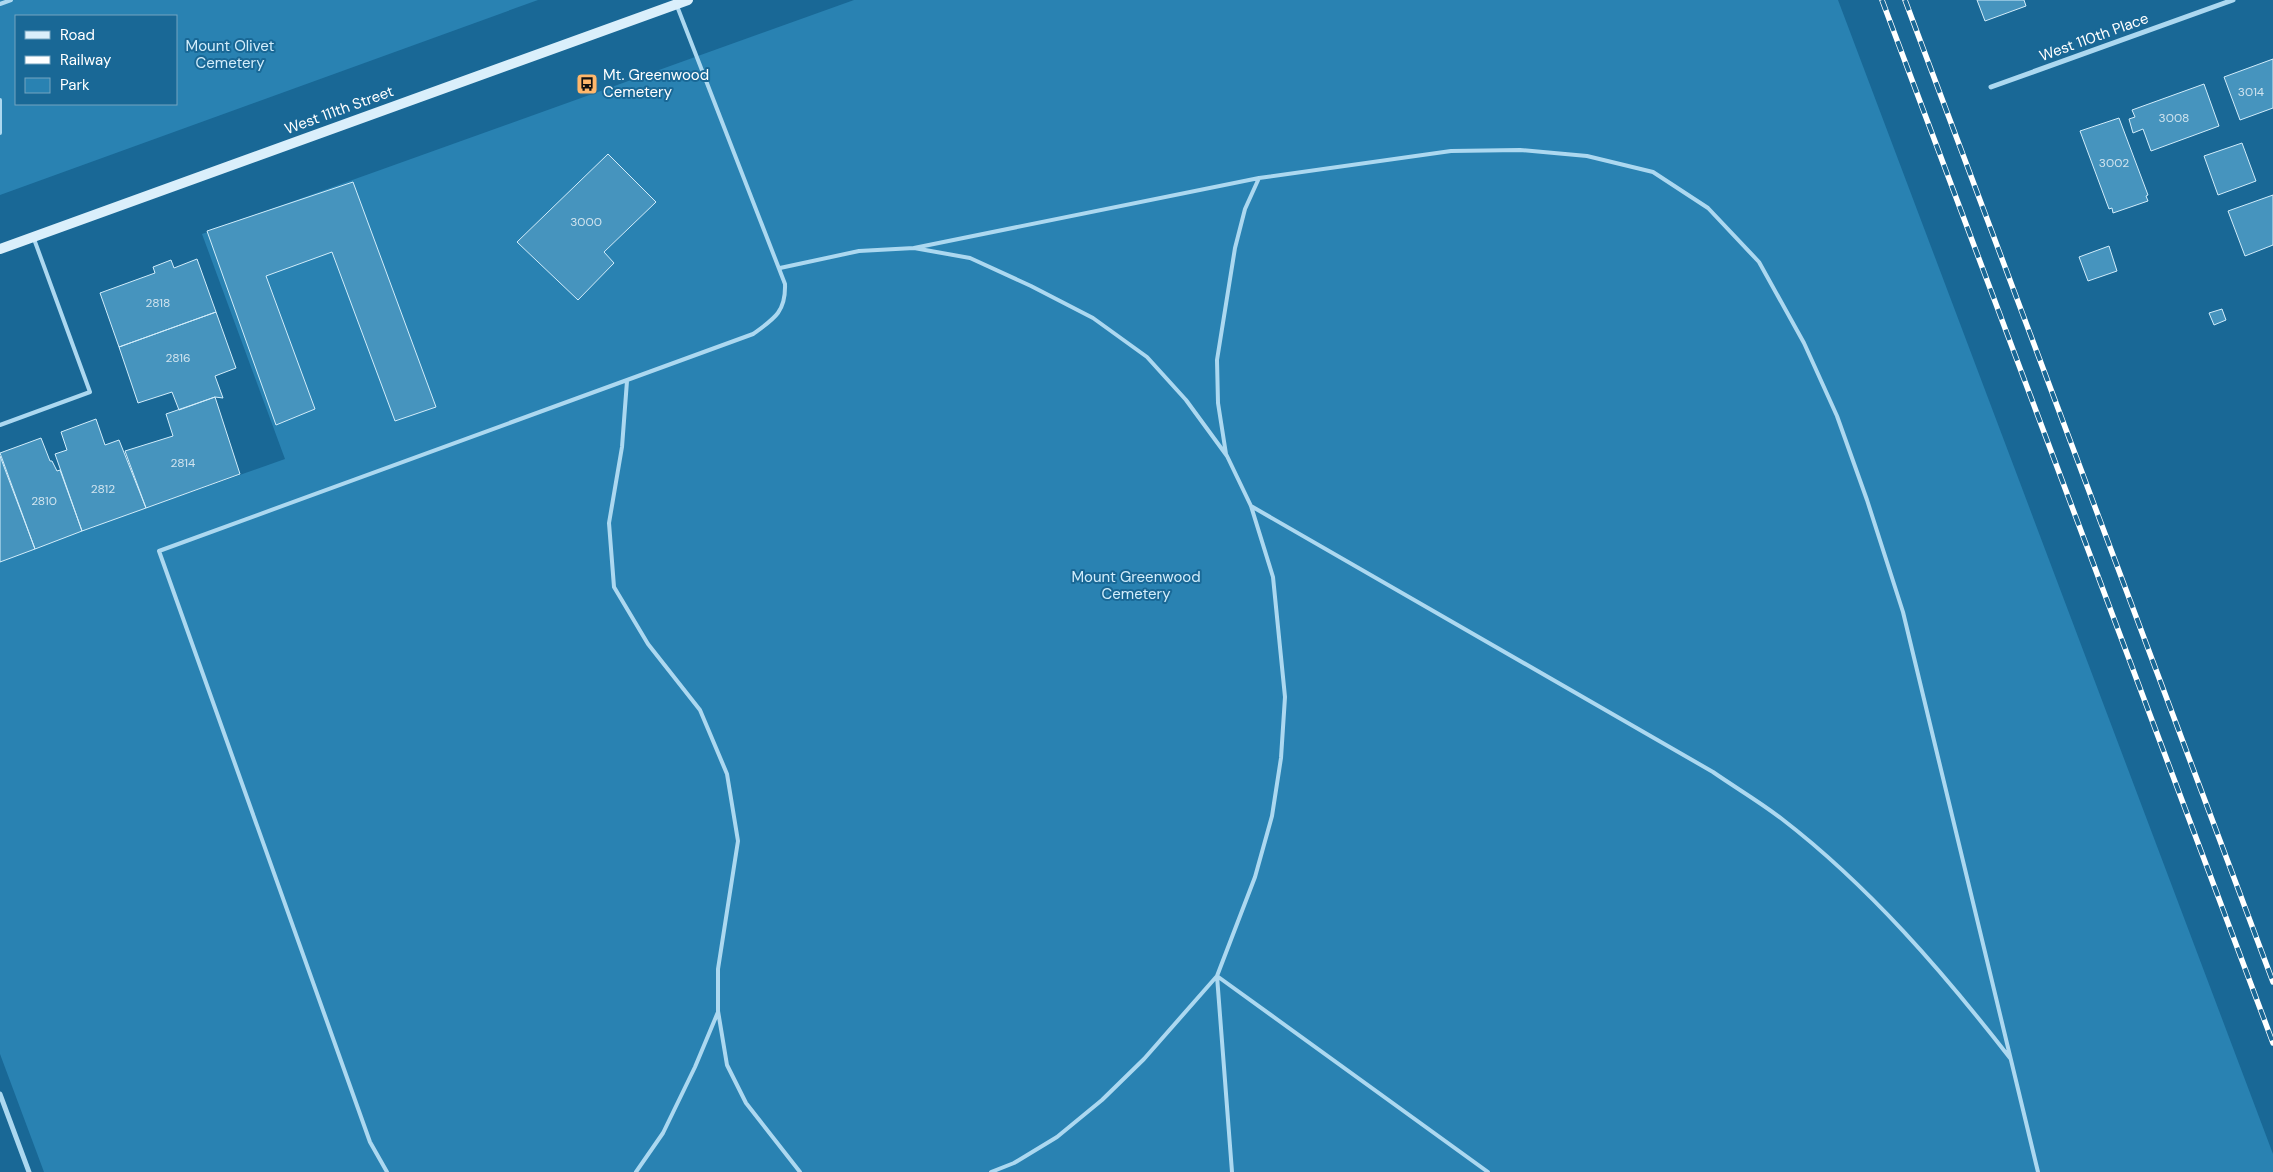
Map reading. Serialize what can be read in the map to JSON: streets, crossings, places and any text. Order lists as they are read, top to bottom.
{
  "streets": {
    "main road": ["West 111th Street"],
    "street": ["West 110th Place"]
  },
  "parks": ["Mount Olivet Cemetery", "Mount Greenwood Cemetery"],
  "places": {
    "bus stop": ["Mt. Greenwood Cemetery"]
  },
  "house_numbers": [
    "3014",
    "3008",
    "3002",
    "3000",
    "2818",
    "2816",
    "2814",
    "2812",
    "2810"
  ],
  "legend": ["Road", "Railway", "Park"]
}
